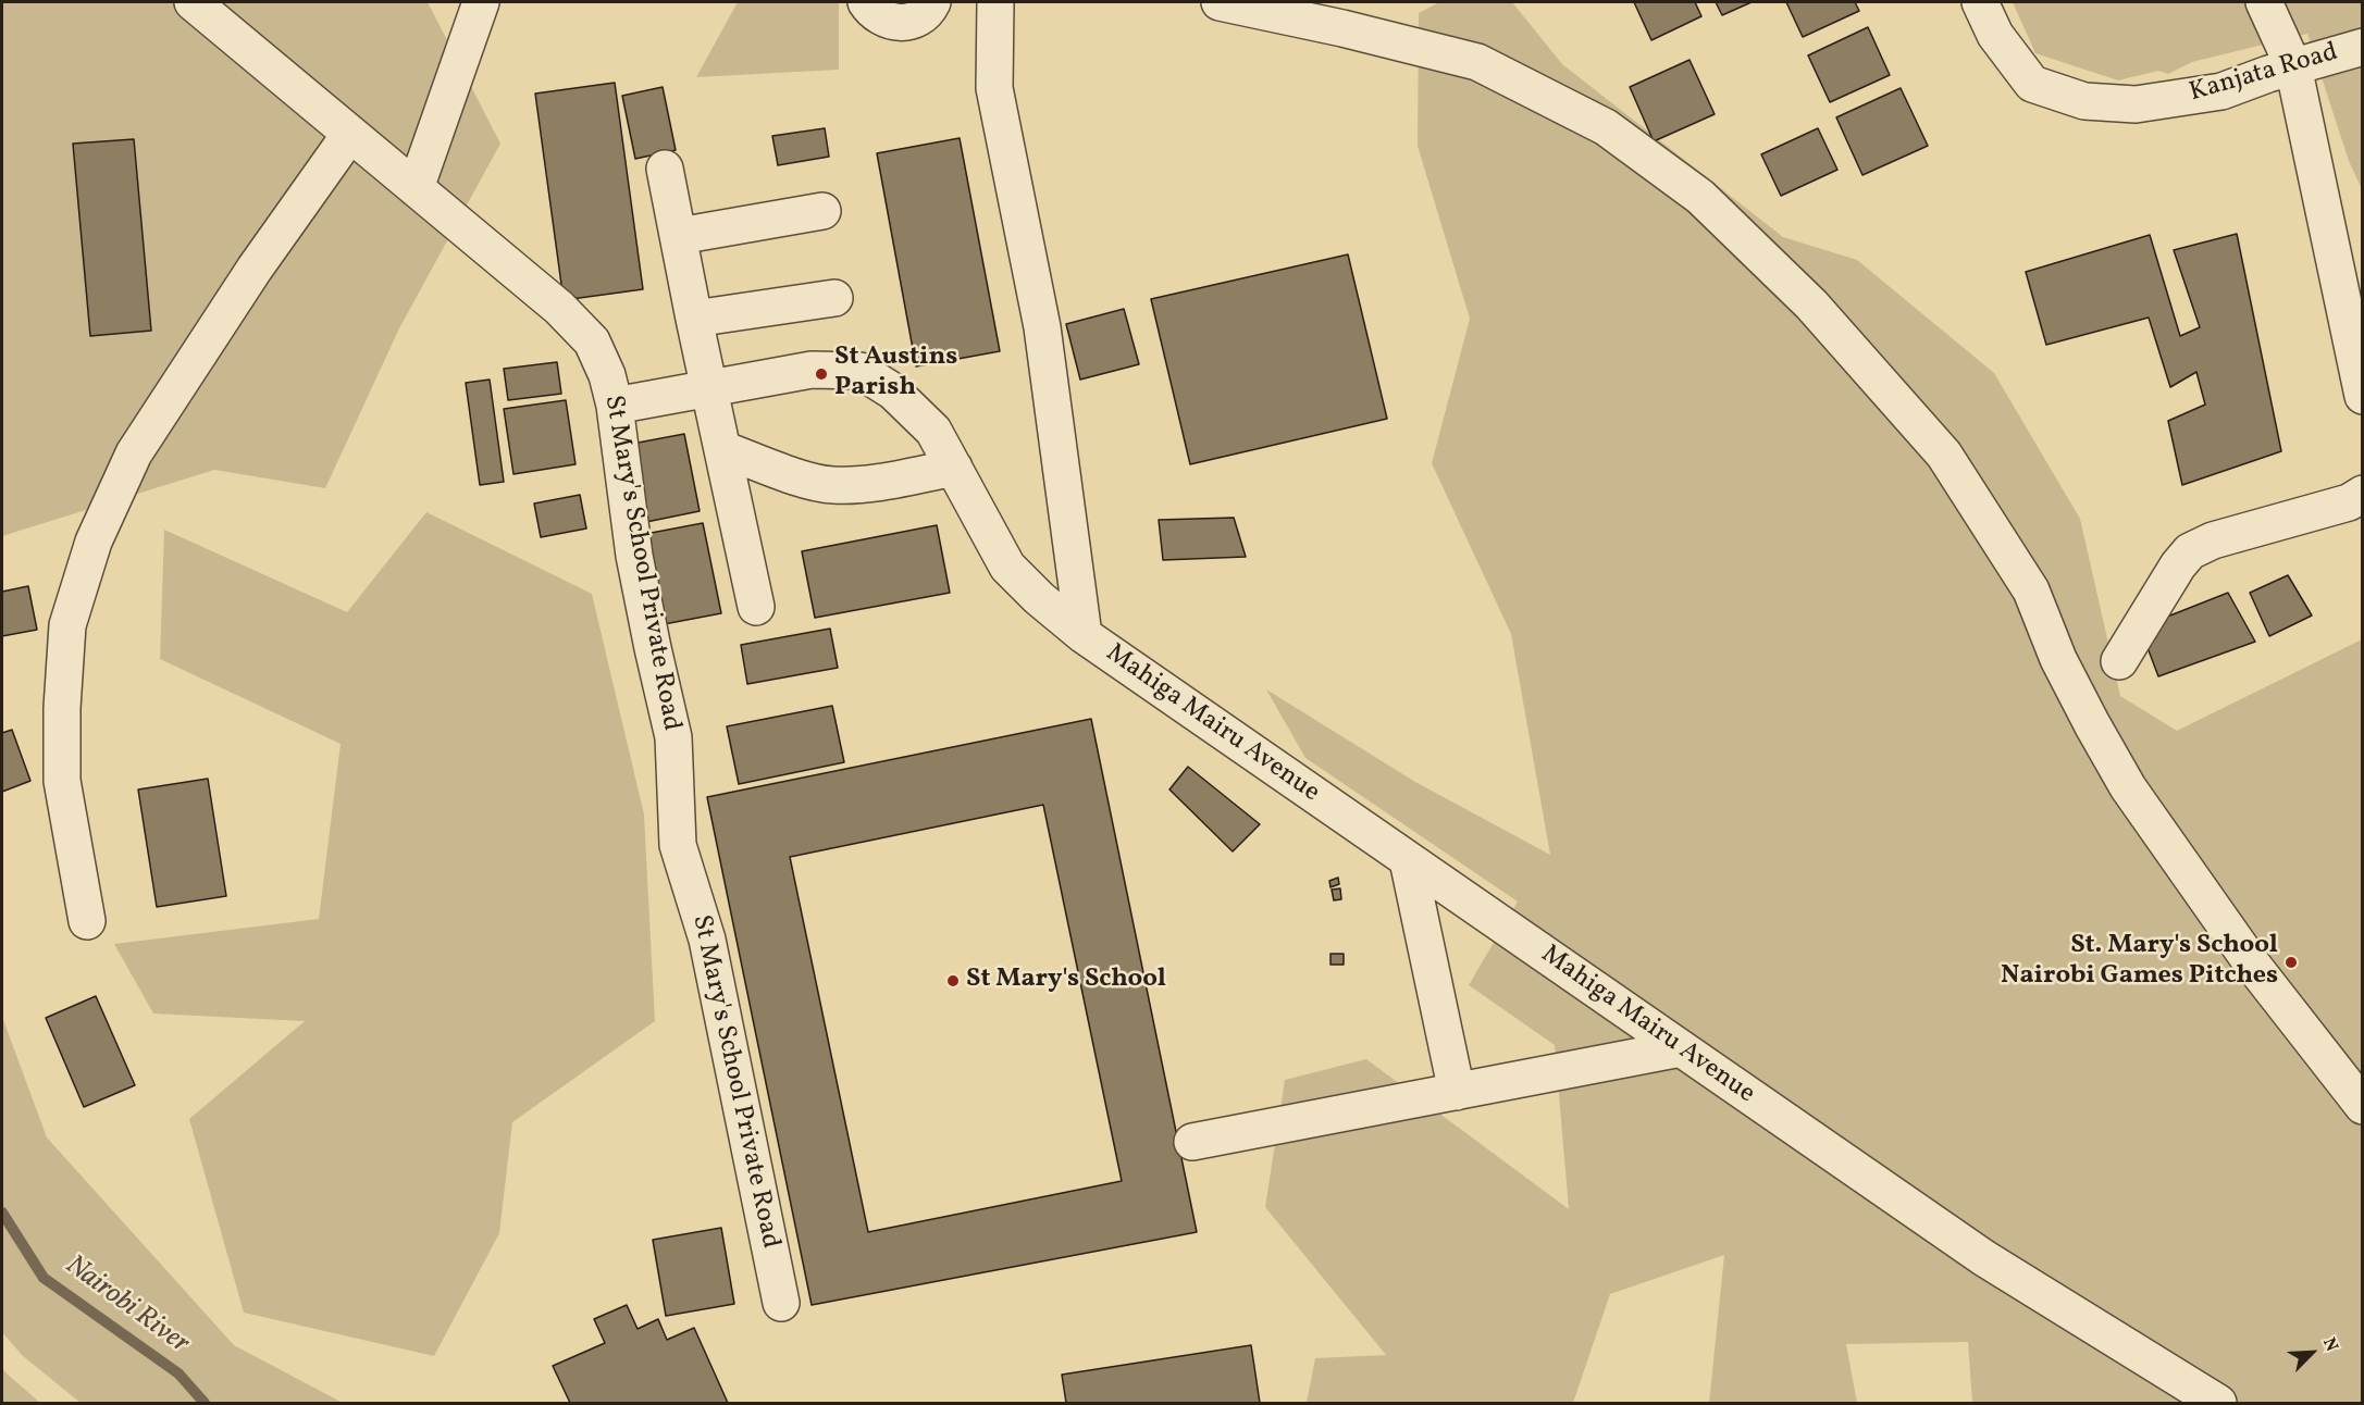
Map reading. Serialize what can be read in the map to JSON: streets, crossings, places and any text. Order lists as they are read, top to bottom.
{
  "streets": {
    "street": ["Kanjata Road", "St Mary's School Private Road", "Mahiga Mairu Avenue"]
  },
  "crossings": [
    ["St Mary's School Private Road", "Mahiga Mairu Avenue"]
  ],
  "water": ["Nairobi River"],
  "places": ["St Austins Parish", "St. Mary's School Nairobi Games Pitches", "St Mary's School"],
  "north": "top right"
}
